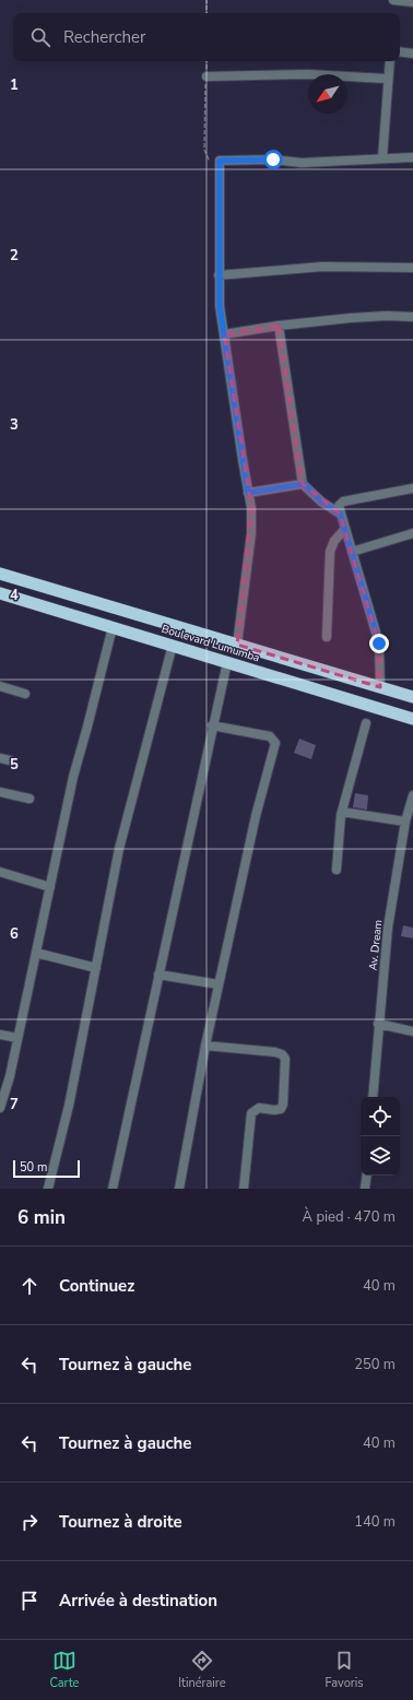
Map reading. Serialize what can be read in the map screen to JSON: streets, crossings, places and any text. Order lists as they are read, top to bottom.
{
  "streets": {
    "highway": ["Boulevard Lumumba"],
    "street": ["Av. Dream"]
  },
  "scale_bar": "50 m",
  "north": "bottom left",
  "page": {
    "search": "Rechercher",
    "scale": "50 m",
    "heading": ["6 min", "À pied · 470 m"],
    "list": [
      ["Continuez", "40 m"],
      ["Tournez à gauche", "250 m"],
      ["Tournez à gauche", "40 m"],
      ["Tournez à droite", "140 m"],
      "Arrivée à destination"
    ],
    "nav": ["Carte", "Itinéraire", "Favoris"]
  },
  "grid": {
    "rows": [
      "1",
      "2",
      "3",
      "4",
      "5",
      "6",
      "7"
    ]
  }
}
